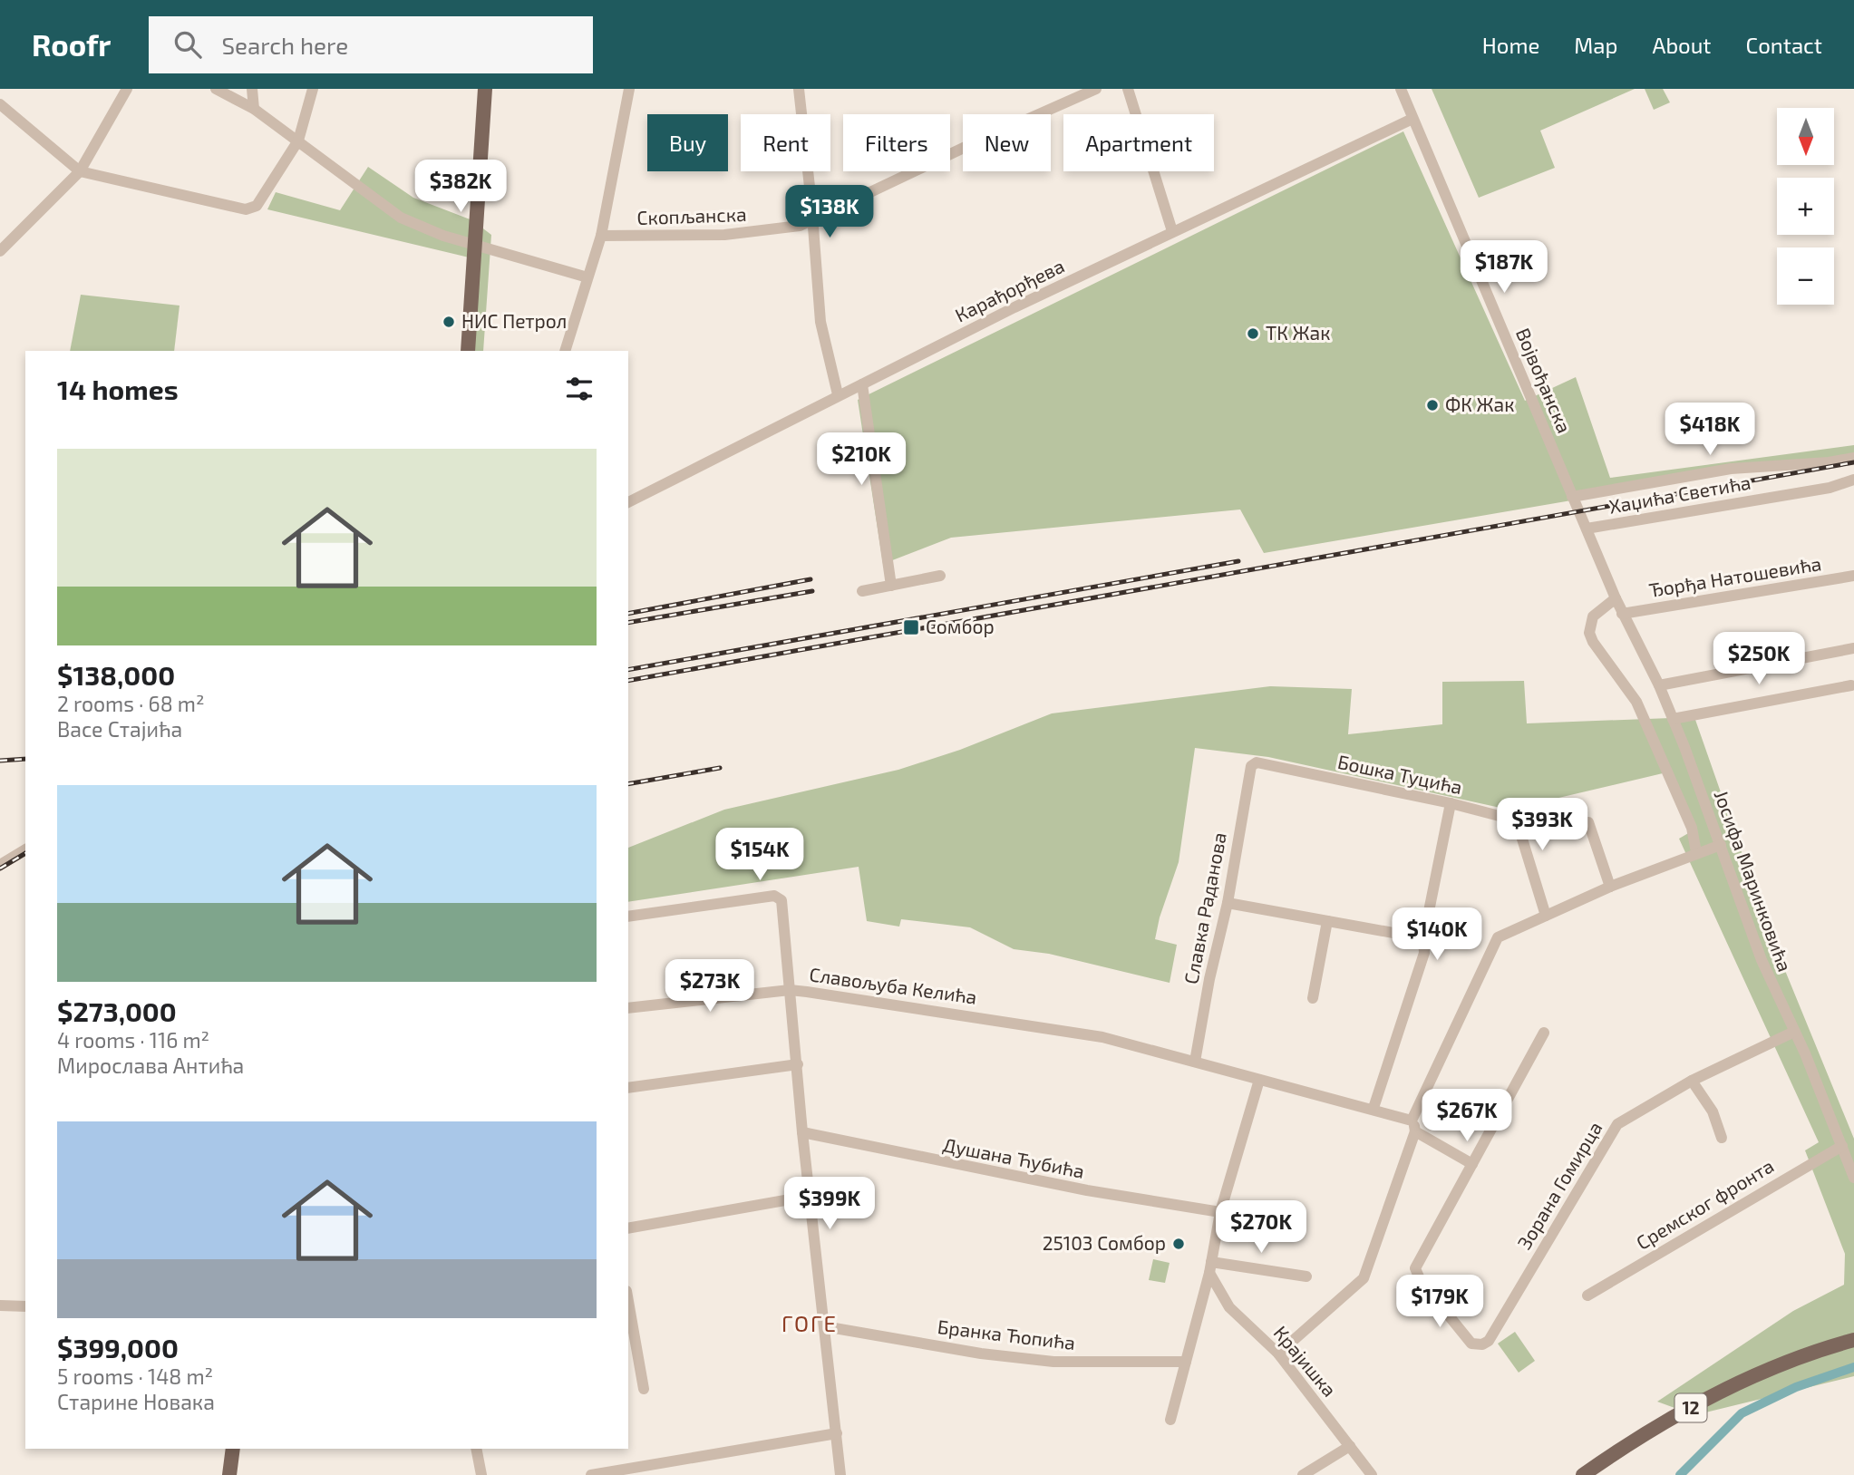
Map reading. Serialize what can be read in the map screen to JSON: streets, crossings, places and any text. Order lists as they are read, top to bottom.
{
  "streets": {
    "main road": ["12"],
    "street": [
      "Скопљанска",
      "Карађорђева",
      "Војвођанска",
      "Хаџића Светића",
      "Ђорђа Натошевића",
      "Бошка Туцића",
      "Јосифа Маринковића",
      "Славка Раданова",
      "Славољуба Келића",
      "Душана Ћубића",
      "Зорана Гомирца",
      "Сремског фронта",
      "Бранка Ћопића",
      "Крајишка"
    ]
  },
  "crossings": [
    ["Карађорђева", "Војвођанска"],
    ["Војвођанска", "Јосифа Маринковића"],
    ["Хаџића Светића", "Јосифа Маринковића"],
    ["Ђорђа Натошевића", "Јосифа Маринковића"],
    ["Бошка Туцића", "Славка Раданова"],
    ["Јосифа Маринковића", "Зорана Гомирца"],
    ["Јосифа Маринковића", "Сремског фронта"],
    ["Славка Раданова", "Славољуба Келића"],
    ["Славољуба Келића", "Зорана Гомирца"]
  ],
  "districts": ["ГОГЕ"],
  "places": {
    "other": [
      "НИС Петрол",
      "ТК Жак",
      "ФК Жак",
      "25103 Сомбор"
    ],
    "transit": ["Сомбор"]
  },
  "north": "bottom",
  "page": {
    "header": "Roofr",
    "search": "Search here",
    "nav": [
      "Home",
      "Map",
      "About",
      "Contact"
    ],
    "map_buttons": ["+", "−"],
    "chip": [
      "Buy",
      "Rent",
      "Filters",
      "New",
      "Apartment"
    ],
    "price": [
      "$382K",
      "$138K",
      "$187K",
      "$418K",
      "$210K",
      "$250K",
      "$393K",
      "$154K",
      "$140K",
      "$273K",
      "$267K",
      "$399K",
      "$270K",
      "$179K"
    ],
    "heading": "14 homes",
    "list": [
      {
        "name": "$138,000",
        "note": "2 rooms · 68 m² · Васе Стајића"
      },
      {
        "name": "$273,000",
        "note": "4 rooms · 116 m² · Мирослава Антића"
      },
      {
        "name": "$399,000",
        "note": "5 rooms · 148 m² · Старине Новака"
      }
    ]
  }
}
